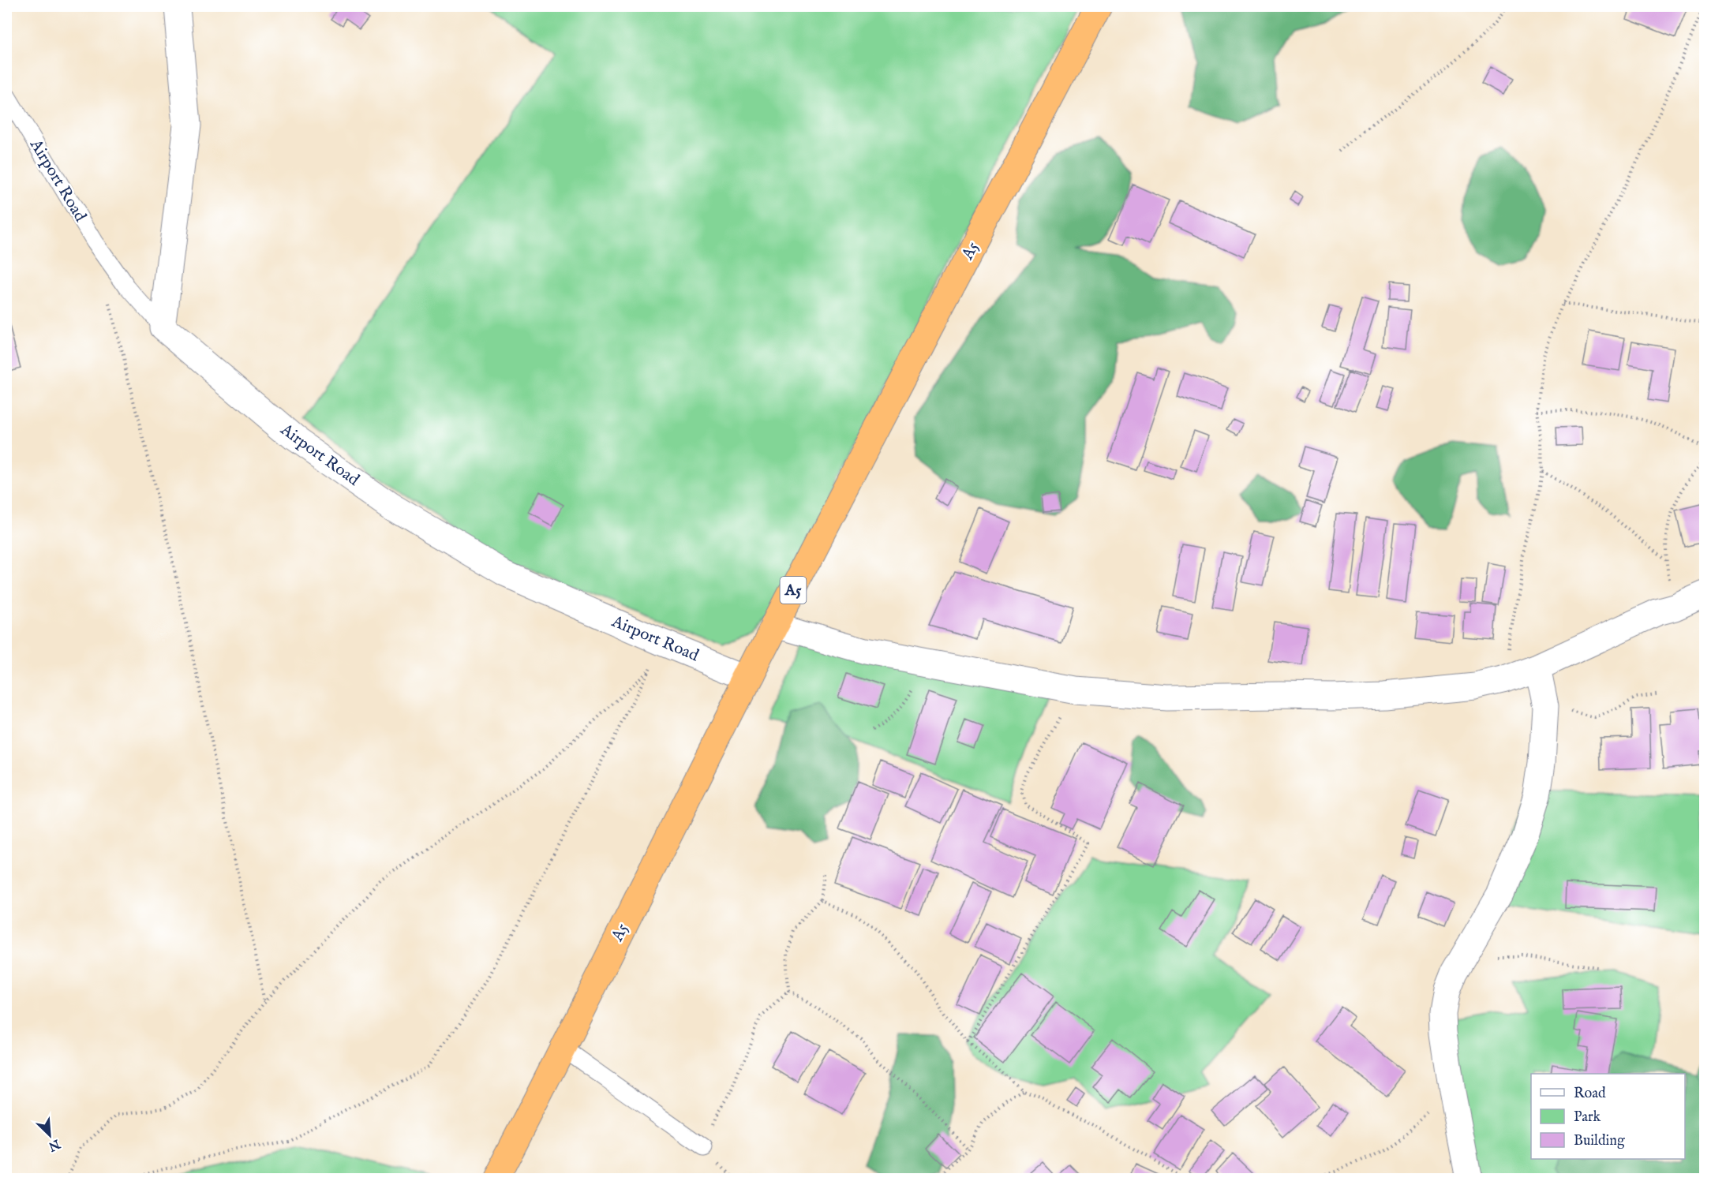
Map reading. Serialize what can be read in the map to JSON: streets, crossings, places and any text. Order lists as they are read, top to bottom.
{
  "streets": {
    "highway": ["A5"],
    "street": ["Airport Road"]
  },
  "crossings": [
    ["Airport Road", "A5"]
  ],
  "legend": ["Road", "Park", "Building"],
  "north": "bottom right"
}
